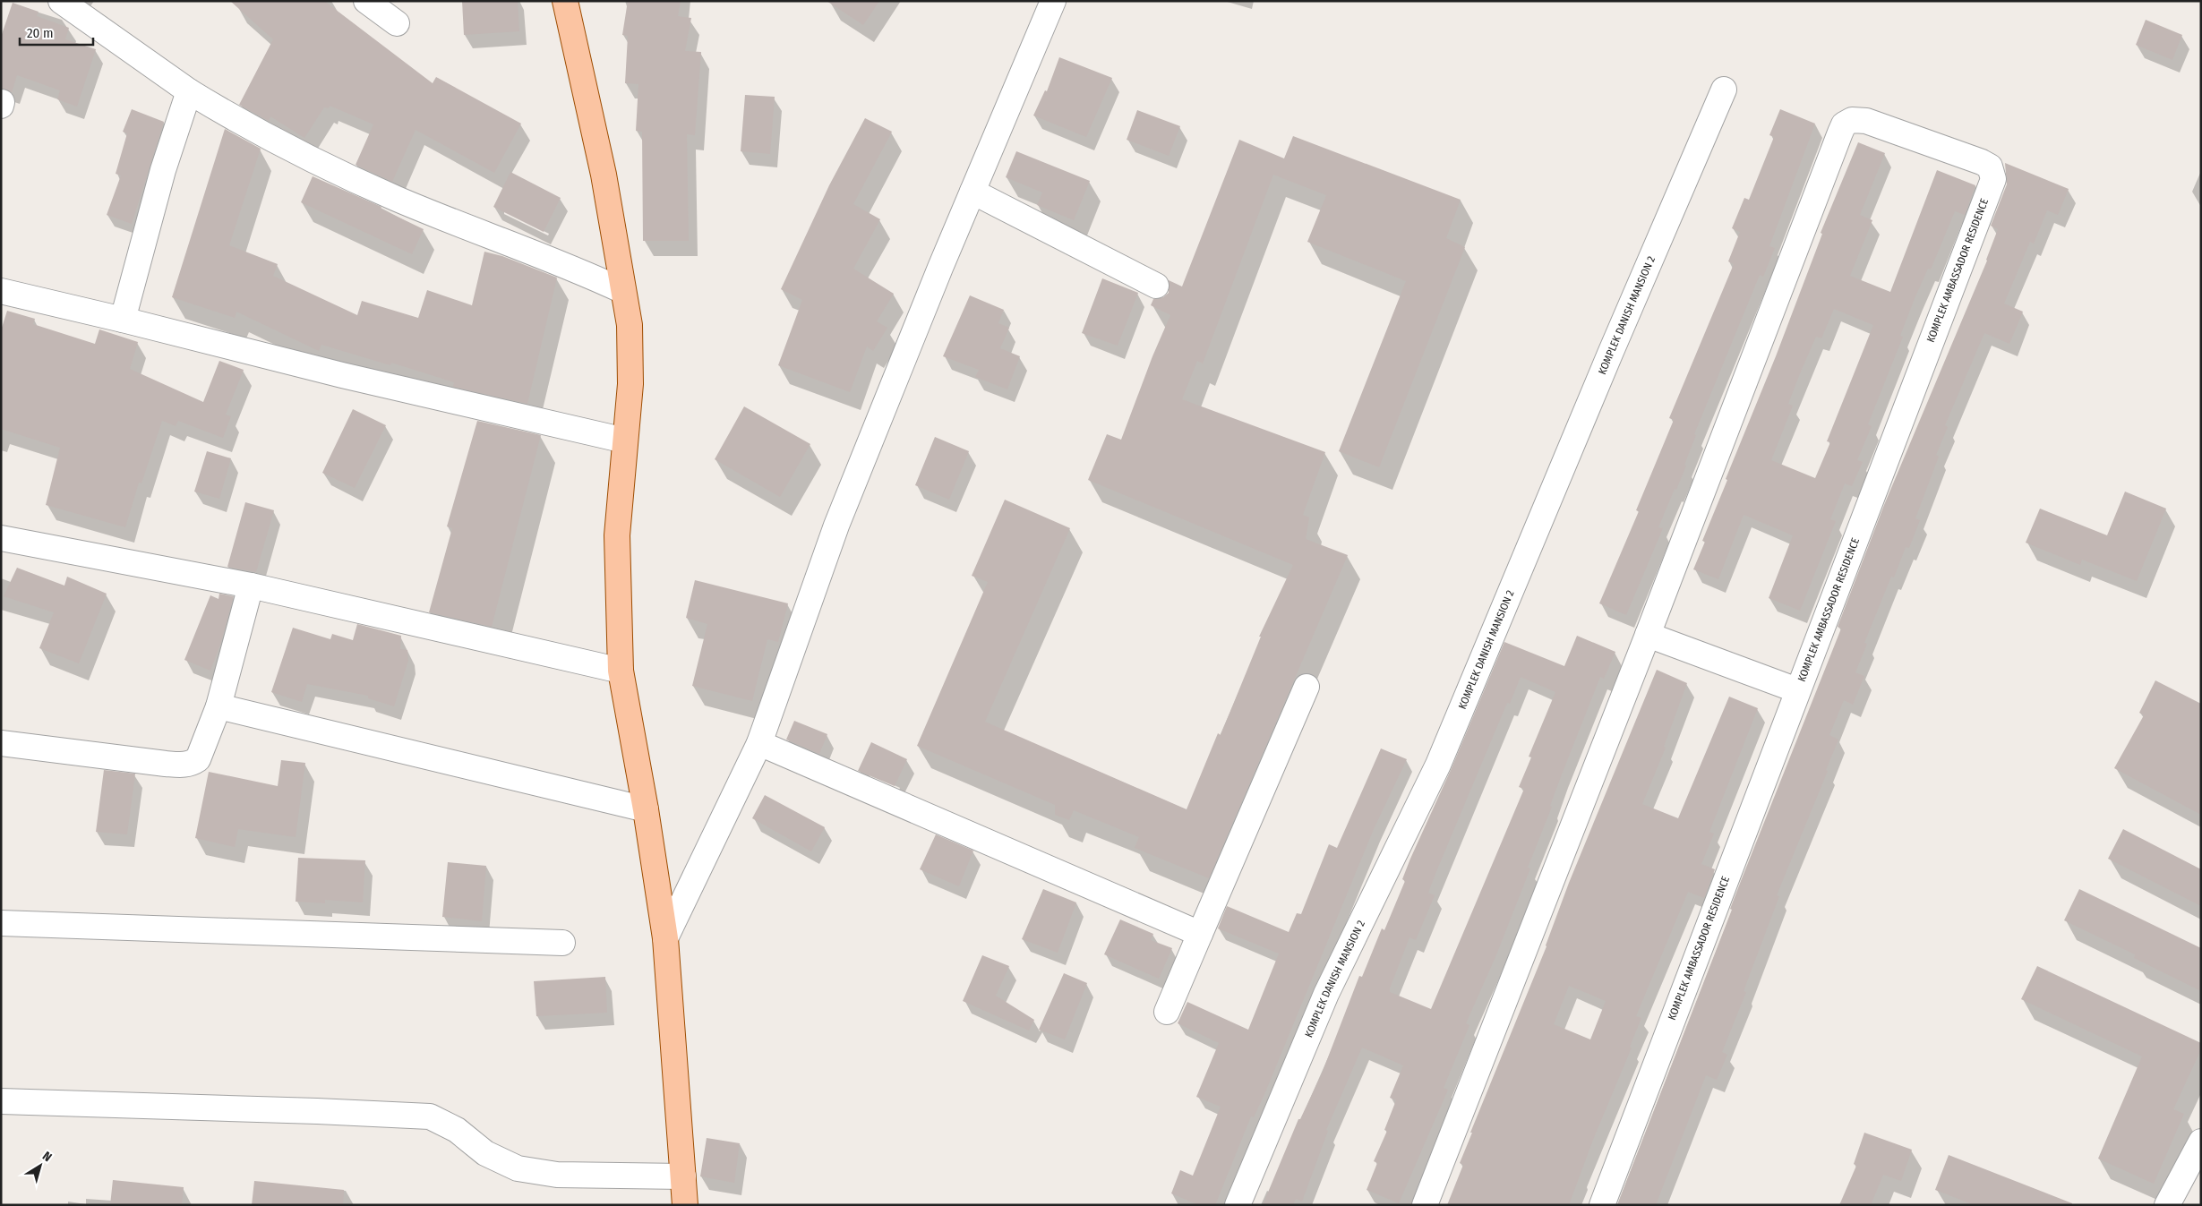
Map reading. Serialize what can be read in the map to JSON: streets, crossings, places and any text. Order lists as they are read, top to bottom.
{
  "streets": {
    "street": ["KOMPLEK AMBASSADOR RESIDENCE", "KOMPLEK DANISH MANSION 2"]
  },
  "scale_bar": "20 m",
  "north": "top right"
}
